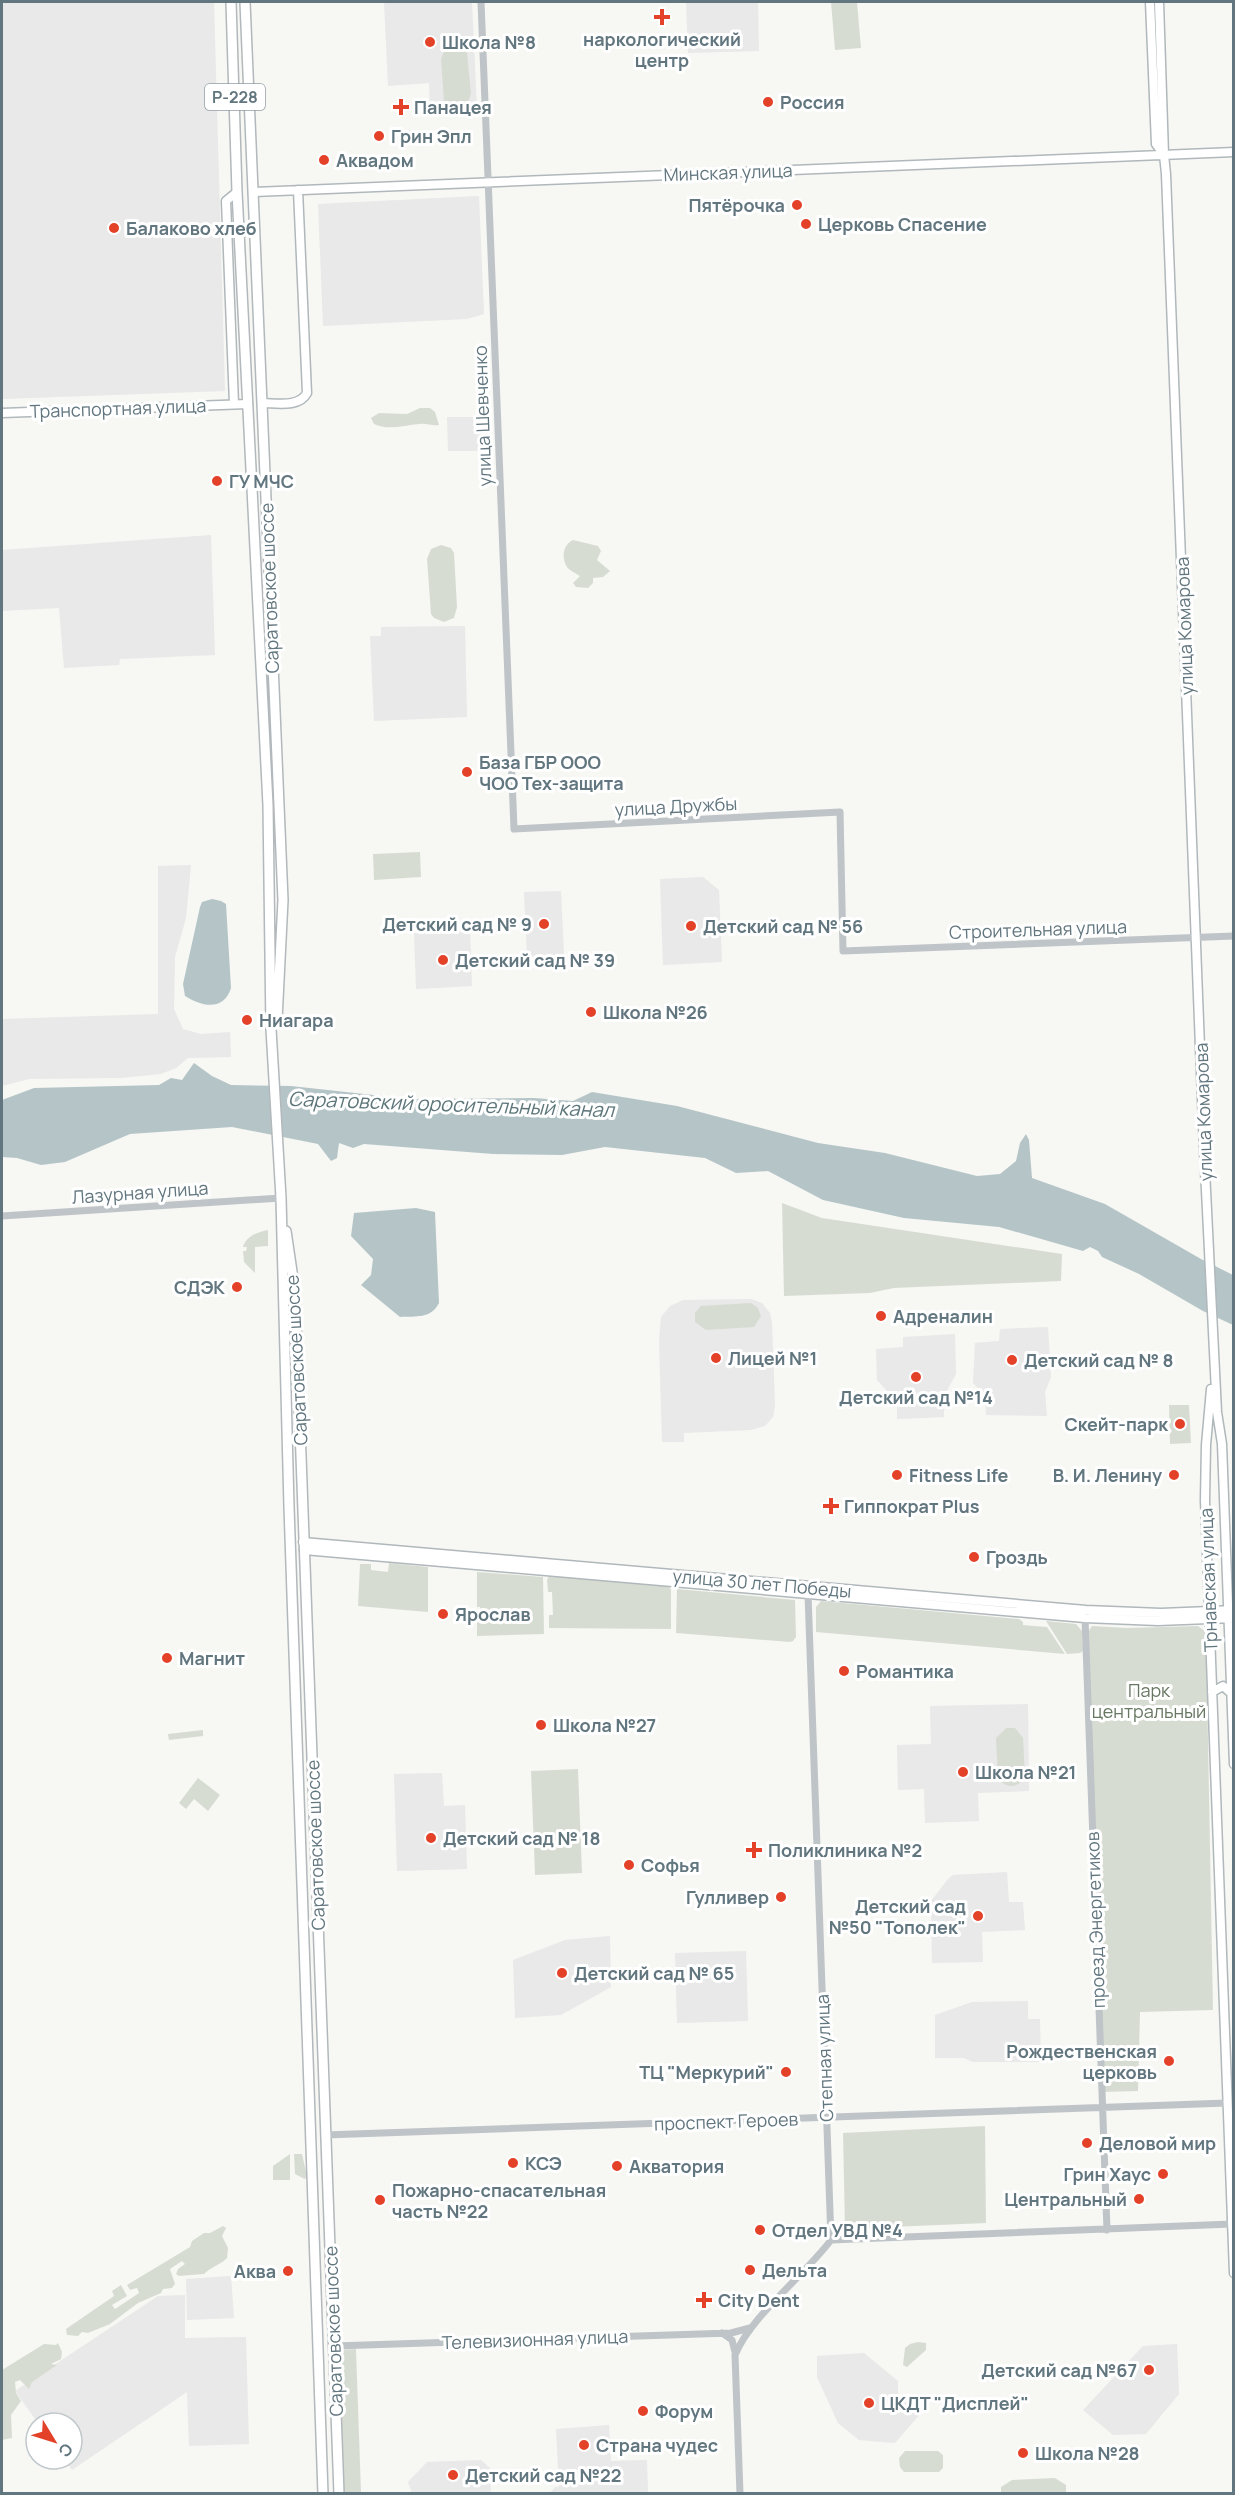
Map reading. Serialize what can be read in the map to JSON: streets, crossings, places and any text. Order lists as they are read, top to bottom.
{
  "streets": {
    "main road": [
      "Р-228",
      "Минская улица",
      "Транспортная улица",
      "Саратовское шоссе",
      "улица Комарова",
      "Трнавская улица",
      "улица 30 лет Победы",
      "Телевизионная улица"
    ],
    "street": [
      "улица Шевченко",
      "улица Дружбы",
      "Строительная улица",
      "Лазурная улица",
      "проезд Энергетиков",
      "Степная улица",
      "проспект Героев"
    ]
  },
  "crossings": [
    ["Минская улица", "улица Шевченко"],
    ["Минская улица", "Саратовское шоссе"],
    ["Минская улица", "улица Комарова"],
    ["Транспортная улица", "Саратовское шоссе"],
    ["улица Шевченко", "улица Дружбы"],
    ["Саратовское шоссе", "Лазурная улица"],
    ["Саратовское шоссе", "улица 30 лет Победы"],
    ["Саратовское шоссе", "проспект Героев"],
    ["Саратовское шоссе", "Телевизионная улица"],
    ["улица Комарова", "Строительная улица"],
    ["улица Комарова", "Трнавская улица"],
    ["улица Дружбы", "Строительная улица"],
    ["Трнавская улица", "улица 30 лет Победы"],
    ["Трнавская улица", "проспект Героев"],
    ["улица 30 лет Победы", "проезд Энергетиков"],
    ["улица 30 лет Победы", "Степная улица"],
    ["проезд Энергетиков", "проспект Героев"],
    ["Степная улица", "проспект Героев"]
  ],
  "water": ["Саратовский оросительный канал"],
  "parks": ["Парк центральный"],
  "places": {
    "health": [
      "наркологический центр",
      "Панацея",
      "Гиппократ Plus",
      "Поликлиника №2",
      "City Dent"
    ],
    "other": [
      "Школа №8",
      "Россия",
      "Грин Эпл",
      "Аквадом",
      "Пятёрочка",
      "Церковь Спасение",
      "Балаково хлеб",
      "ГУ МЧС",
      "База ГБР ООО ЧОО Тех-защита",
      "Детский сад № 9",
      "Детский сад № 56",
      "Детский сад № 39",
      "Школа №26",
      "Ниагара",
      "СДЭК",
      "Адреналин",
      "Лицей №1",
      "Детский сад № 8",
      "Детский сад №14",
      "Скейт-парк",
      "Fitness Life",
      "В. И. Ленину",
      "Гроздь",
      "Ярослав",
      "Магнит",
      "Романтика",
      "Школа №27",
      "Школа №21",
      "Детский сад № 18",
      "Софья",
      "Гулливер",
      "Детский сад №50 \"Тополек\"",
      "Детский сад № 65",
      "Рождественская церковь",
      "ТЦ \"Меркурий\"",
      "Деловой мир",
      "КСЭ",
      "Акватория",
      "Грин Хаус",
      "Центральный",
      "Пожарно-спасательная часть №22",
      "Отдел УВД №4",
      "Дельта",
      "Аква",
      "Детский сад №67",
      "ЦКДТ \"Дисплей\"",
      "Форум",
      "Страна чудес",
      "Школа №28",
      "Детский сад №22"
    ]
  },
  "north": "bottom right"
}
